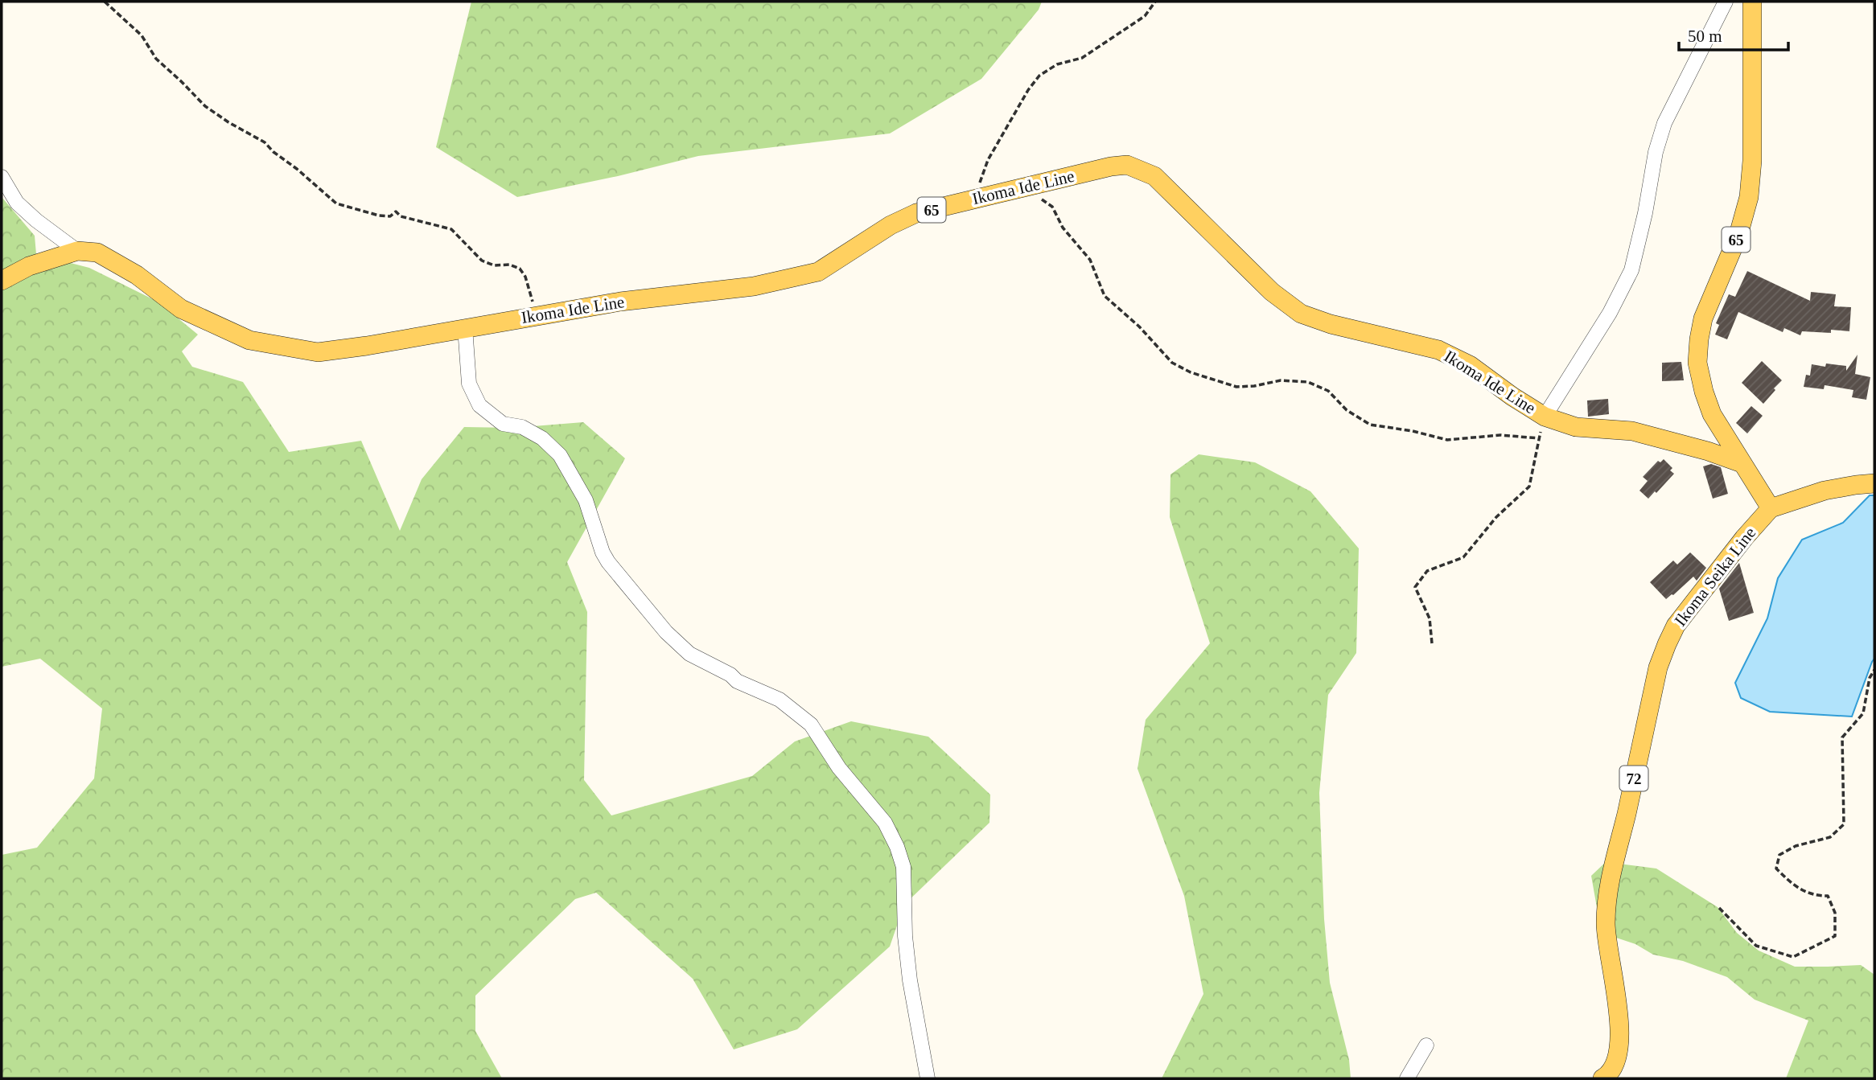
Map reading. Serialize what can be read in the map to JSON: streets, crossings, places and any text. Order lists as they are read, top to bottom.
{
  "streets": {
    "main road": [
      "Ikoma Ide Line",
      "65",
      "Ikoma Seika Line",
      "72"
    ]
  },
  "crossings": [
    ["Ikoma Ide Line", "65"],
    ["65", "Ikoma Seika Line"]
  ],
  "scale_bar": "50 m"
}
